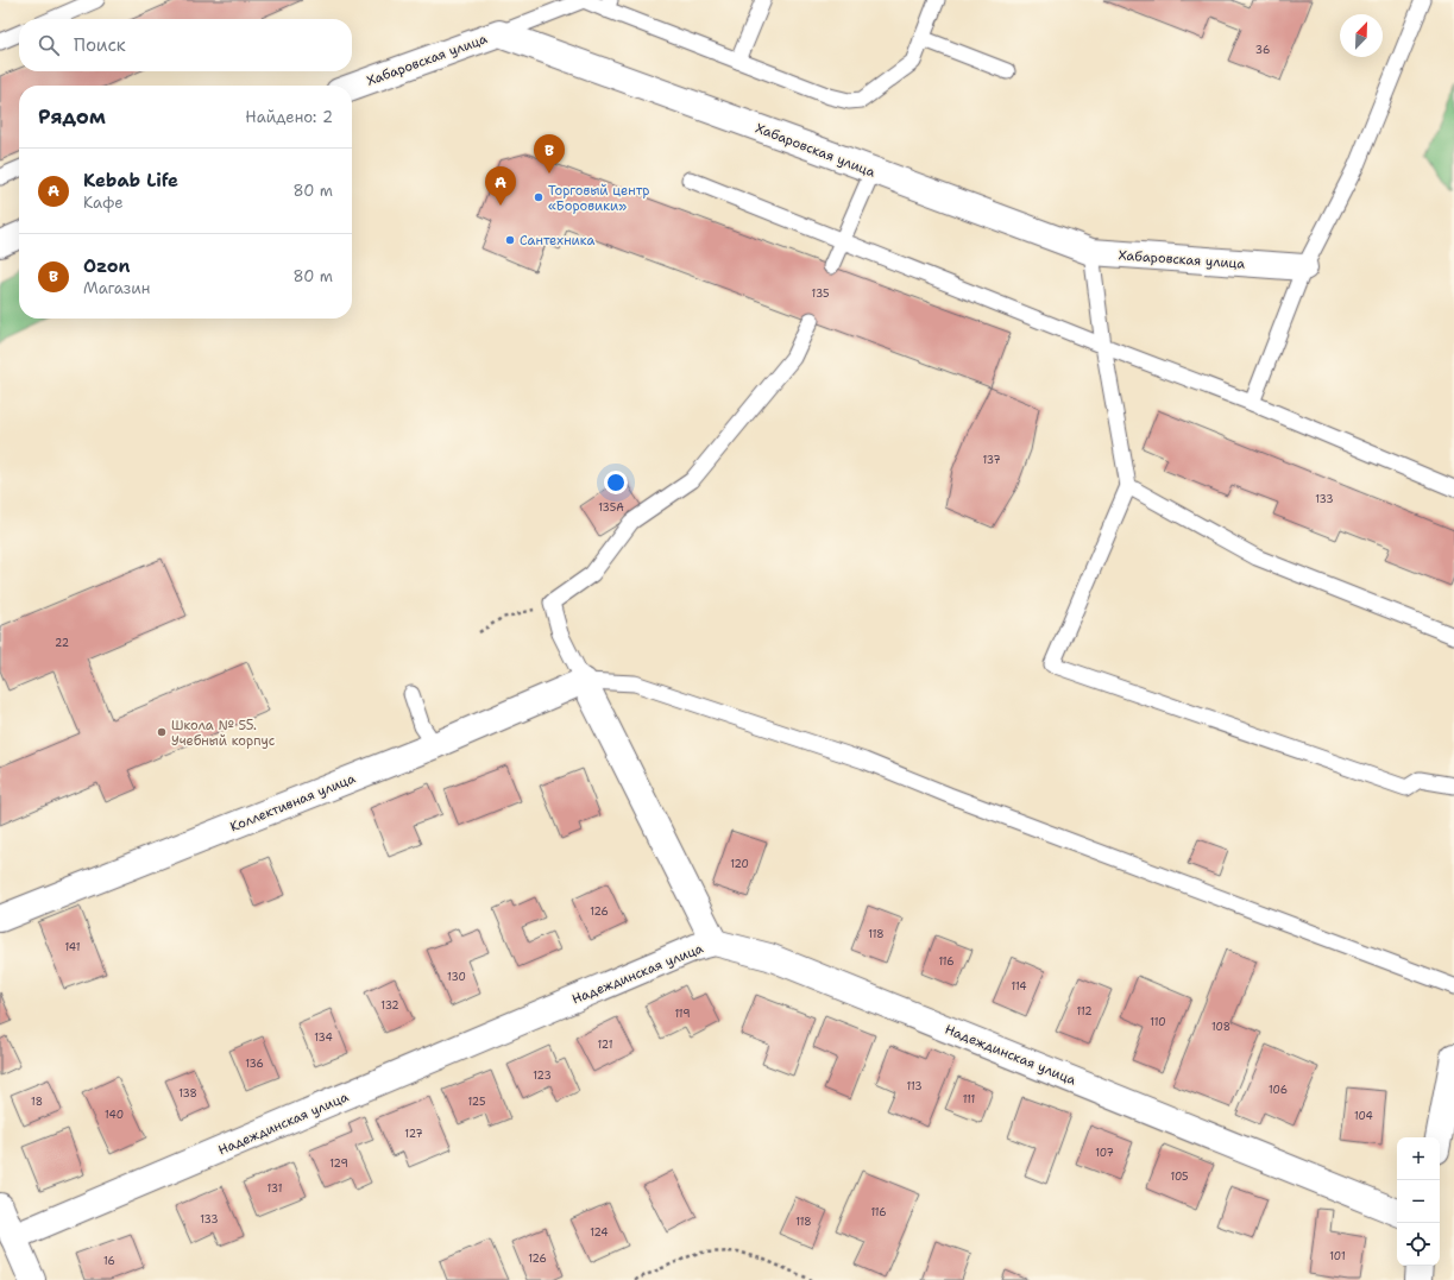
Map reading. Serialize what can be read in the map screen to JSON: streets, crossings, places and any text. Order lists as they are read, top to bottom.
{
  "streets": {
    "street": ["Хабаровская улица", "Коллективная улица", "Надеждинская улица"]
  },
  "places": ["Торговый центр «Боровики»", "Сантехника", "Школа № 55. Учебный корпус"],
  "house_numbers": [
    "36",
    "135",
    "137",
    "133",
    "135А",
    "22",
    "120",
    "126",
    "118",
    "141",
    "116",
    "130",
    "114",
    "132",
    "112",
    "119",
    "110",
    "108",
    "134",
    "121",
    "136",
    "123",
    "113",
    "106",
    "138",
    "111",
    "18",
    "125",
    "140",
    "104",
    "127",
    "107",
    "129",
    "105",
    "131",
    "116",
    "133",
    "118",
    "124",
    "101",
    "126",
    "16"
  ],
  "north": "top right",
  "page": {
    "search": "Поиск",
    "heading": ["Рядом", "Найдено: 2"],
    "pins": ["B", "A"],
    "list": [
      {
        "mark": "A",
        "name": "Kebab Life",
        "note": "Кафе",
        "value": "80 m"
      },
      {
        "mark": "B",
        "name": "Ozon",
        "note": "Магазин",
        "value": "80 m"
      }
    ],
    "map_buttons": ["+", "−"]
  }
}
